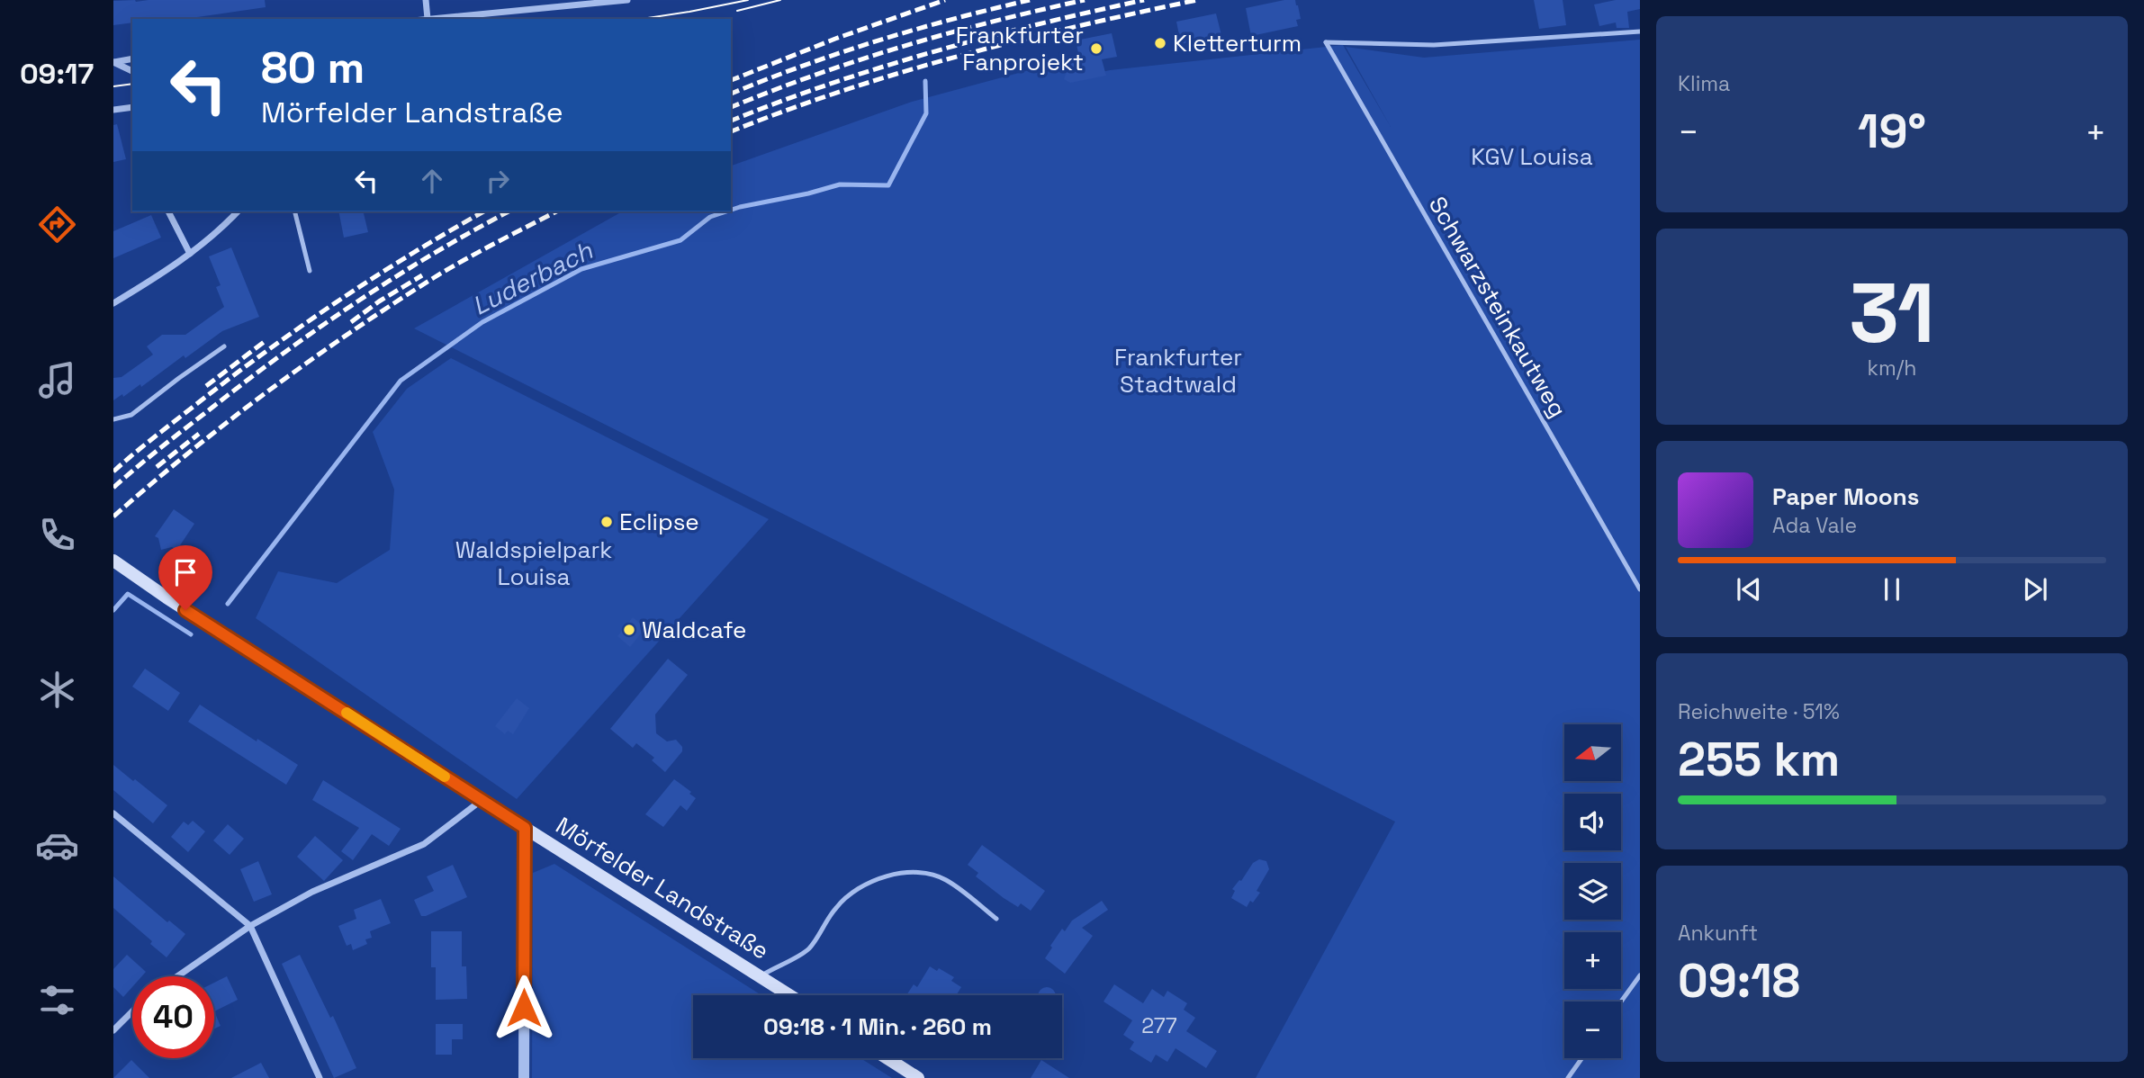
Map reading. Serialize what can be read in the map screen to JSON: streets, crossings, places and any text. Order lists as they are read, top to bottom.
{
  "streets": {
    "main road": ["Mörfelder Landstraße"],
    "lane": ["Schwarzsteinkautweg"]
  },
  "water": ["Luderbach"],
  "parks": ["KGV Louisa", "Frankfurter Stadtwald", "Waldspielpark Louisa"],
  "places": [
    "Kletterturm",
    "Frankfurter Fanprojekt",
    "Eclipse",
    "Waldcafe"
  ],
  "house_numbers": ["277"],
  "north": "left",
  "page": {
    "tabs": "09:17",
    "tile": [
      "Klima",
      ["31", "km/h"],
      ["Reichweite · 51%", "255 km"],
      ["Ankunft", "09:18"]
    ],
    "turn": ["80 m", "Mörfelder Landstraße"],
    "heat": ["−", "19°", "+"],
    "song": ["Paper Moons", "Ada Vale"],
    "map_buttons": ["+", "−"],
    "limit": "40",
    "trip": "09:18 · 1 Min. · 260 m"
  }
}
